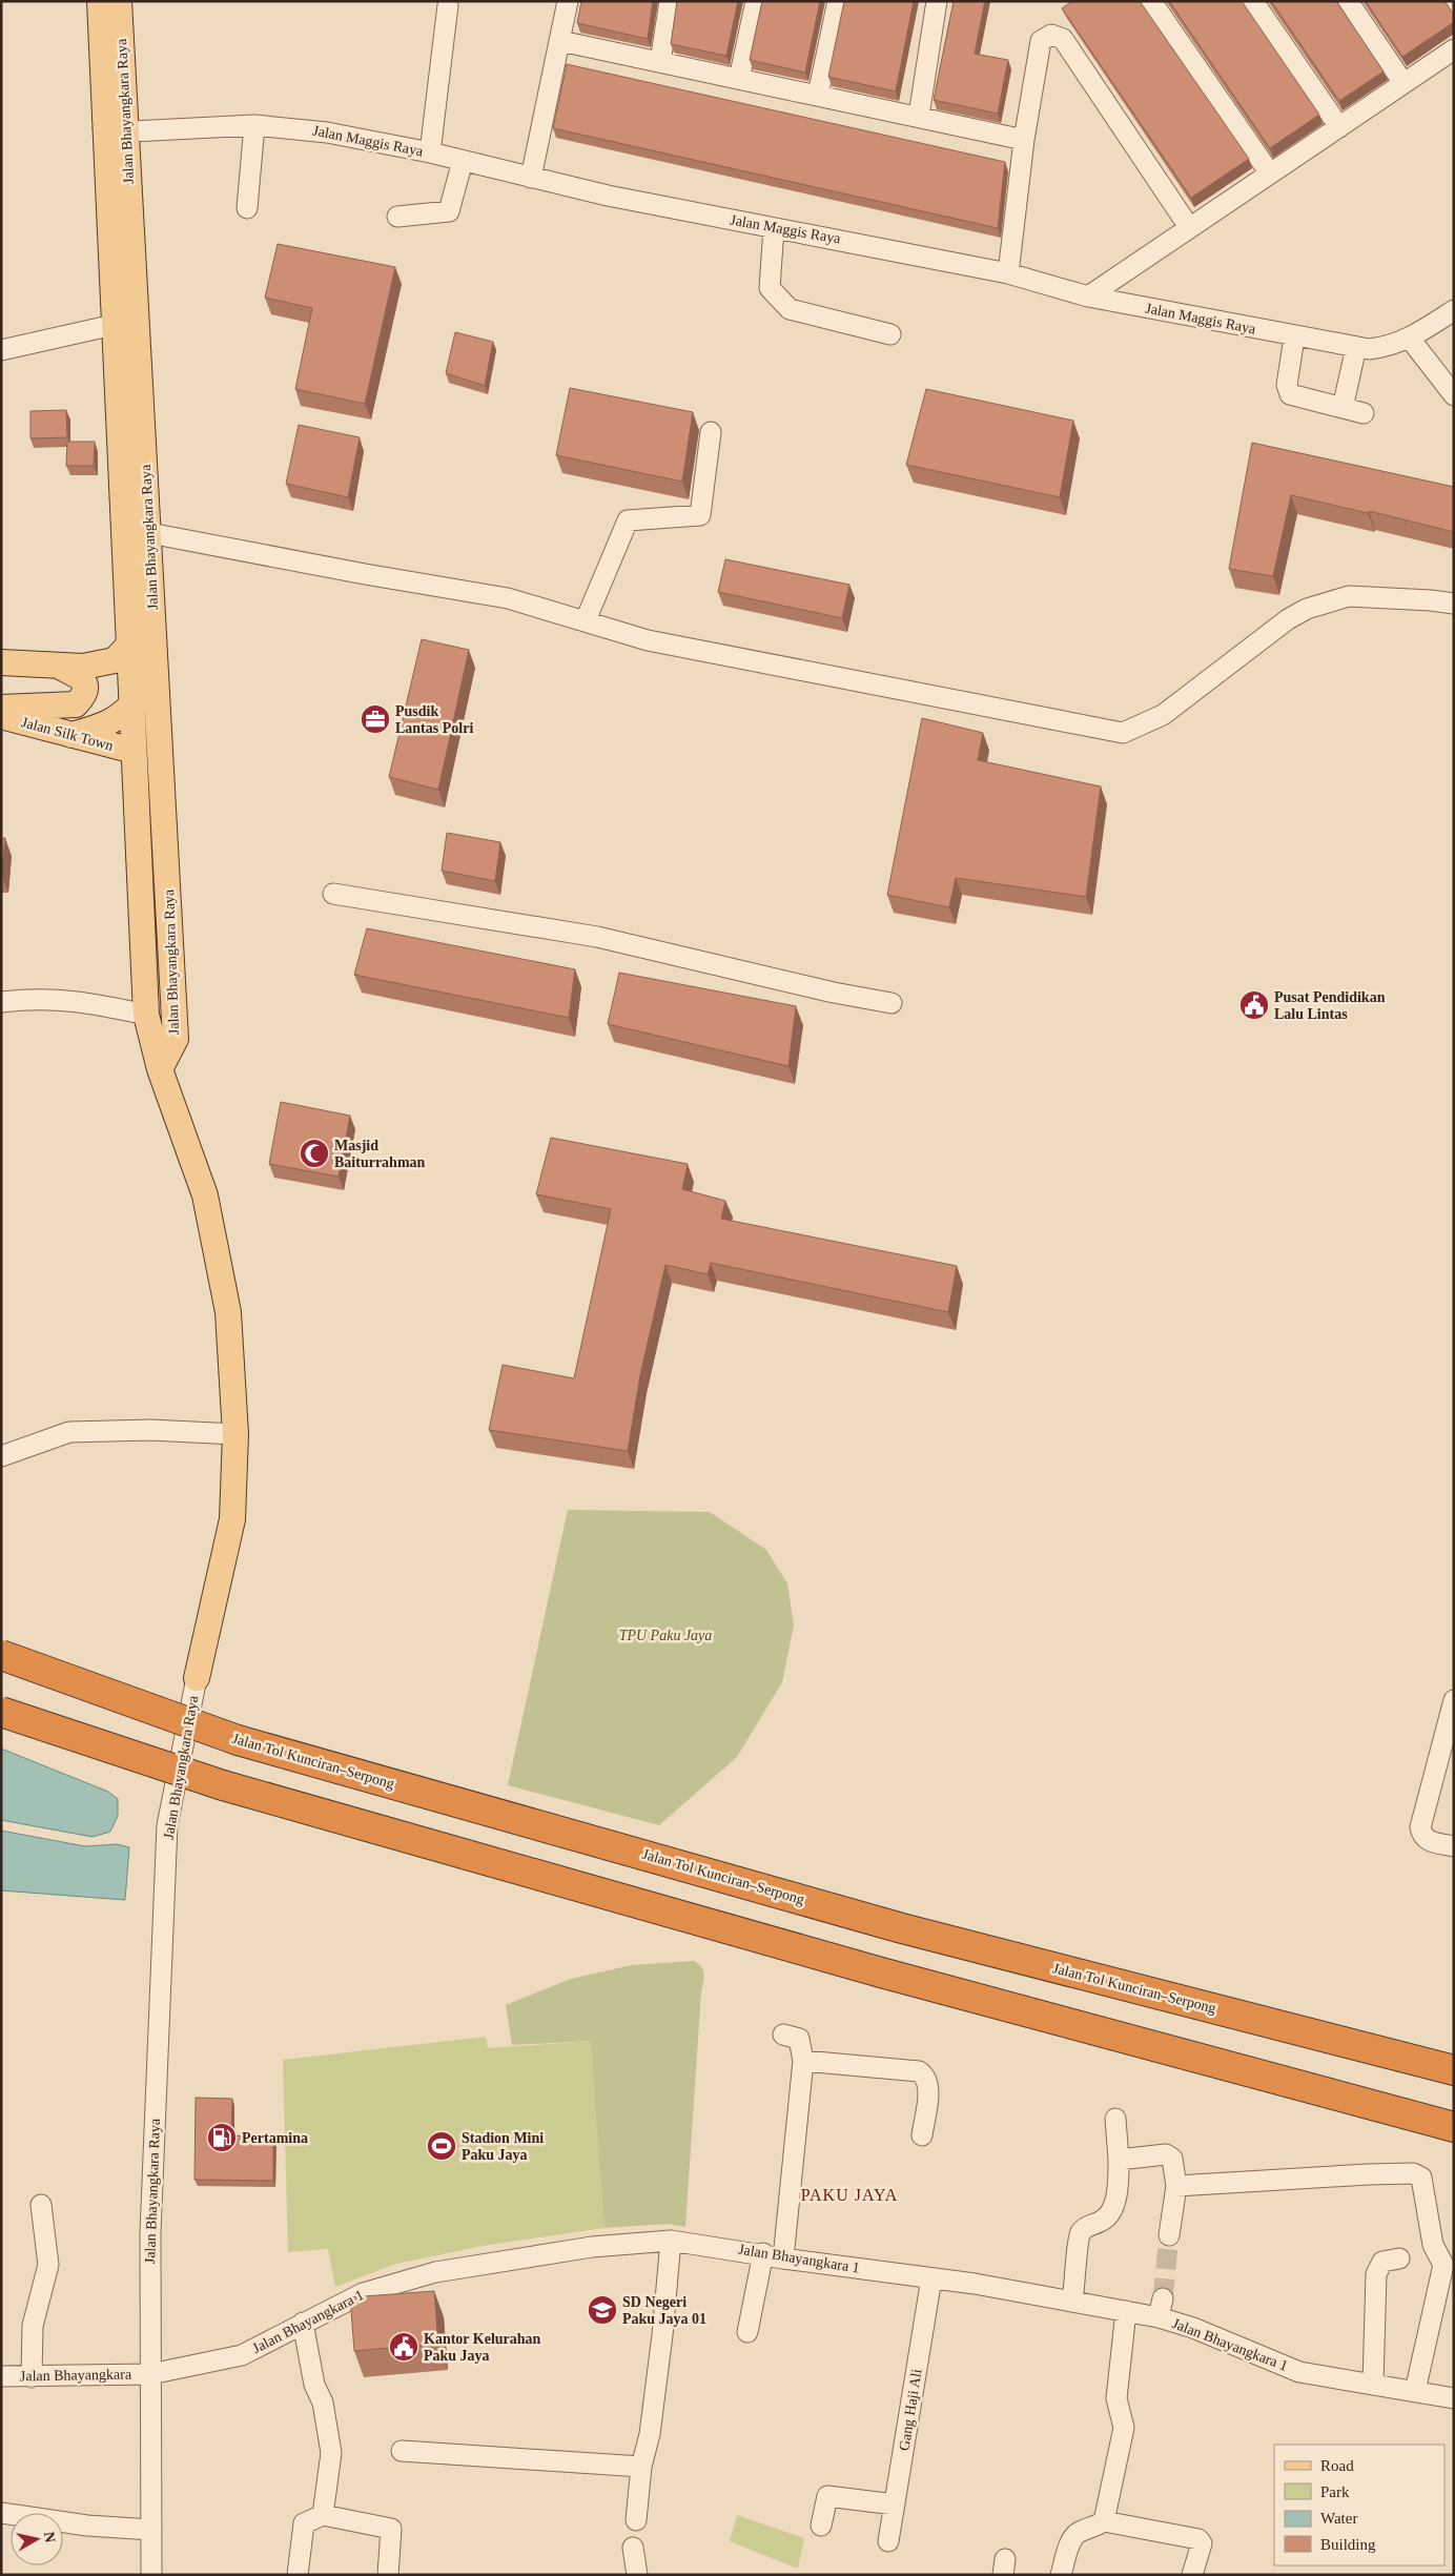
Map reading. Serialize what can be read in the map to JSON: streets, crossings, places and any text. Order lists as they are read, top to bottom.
{
  "streets": {
    "highway": ["Jalan Tol Kunciran–Serpong"],
    "main road": ["Jalan Bhayangkara Raya", "Jalan Silk Town"],
    "street": [
      "Jalan Maggis Raya",
      "Jalan Bhayangkara 1",
      "Jalan Bhayangkara",
      "Gang Haji Ali"
    ]
  },
  "crossings": [
    ["Jalan Bhayangkara Raya", "Jalan Maggis Raya"],
    ["Jalan Bhayangkara Raya", "Jalan Silk Town"],
    ["Jalan Bhayangkara Raya", "Jalan Bhayangkara 1"],
    ["Jalan Bhayangkara Raya", "Jalan Bhayangkara"],
    ["Jalan Bhayangkara 1", "Jalan Bhayangkara"],
    ["Jalan Bhayangkara 1", "Gang Haji Ali"]
  ],
  "districts": ["PAKU JAYA"],
  "parks": ["TPU Paku Jaya"],
  "places": {
    "office": ["Pusdik Lantas Polri"],
    "public building": ["Pusat Pendidikan Lalu Lintas", "Kantor Kelurahan Paku Jaya"],
    "mosque": ["Masjid Baiturrahman"],
    "fuel station": ["Pertamina"],
    "sports": ["Stadion Mini Paku Jaya"],
    "school or university": ["SD Negeri Paku Jaya 01"]
  },
  "legend": [
    "Road",
    "Park",
    "Water",
    "Building"
  ],
  "north": "right"
}
